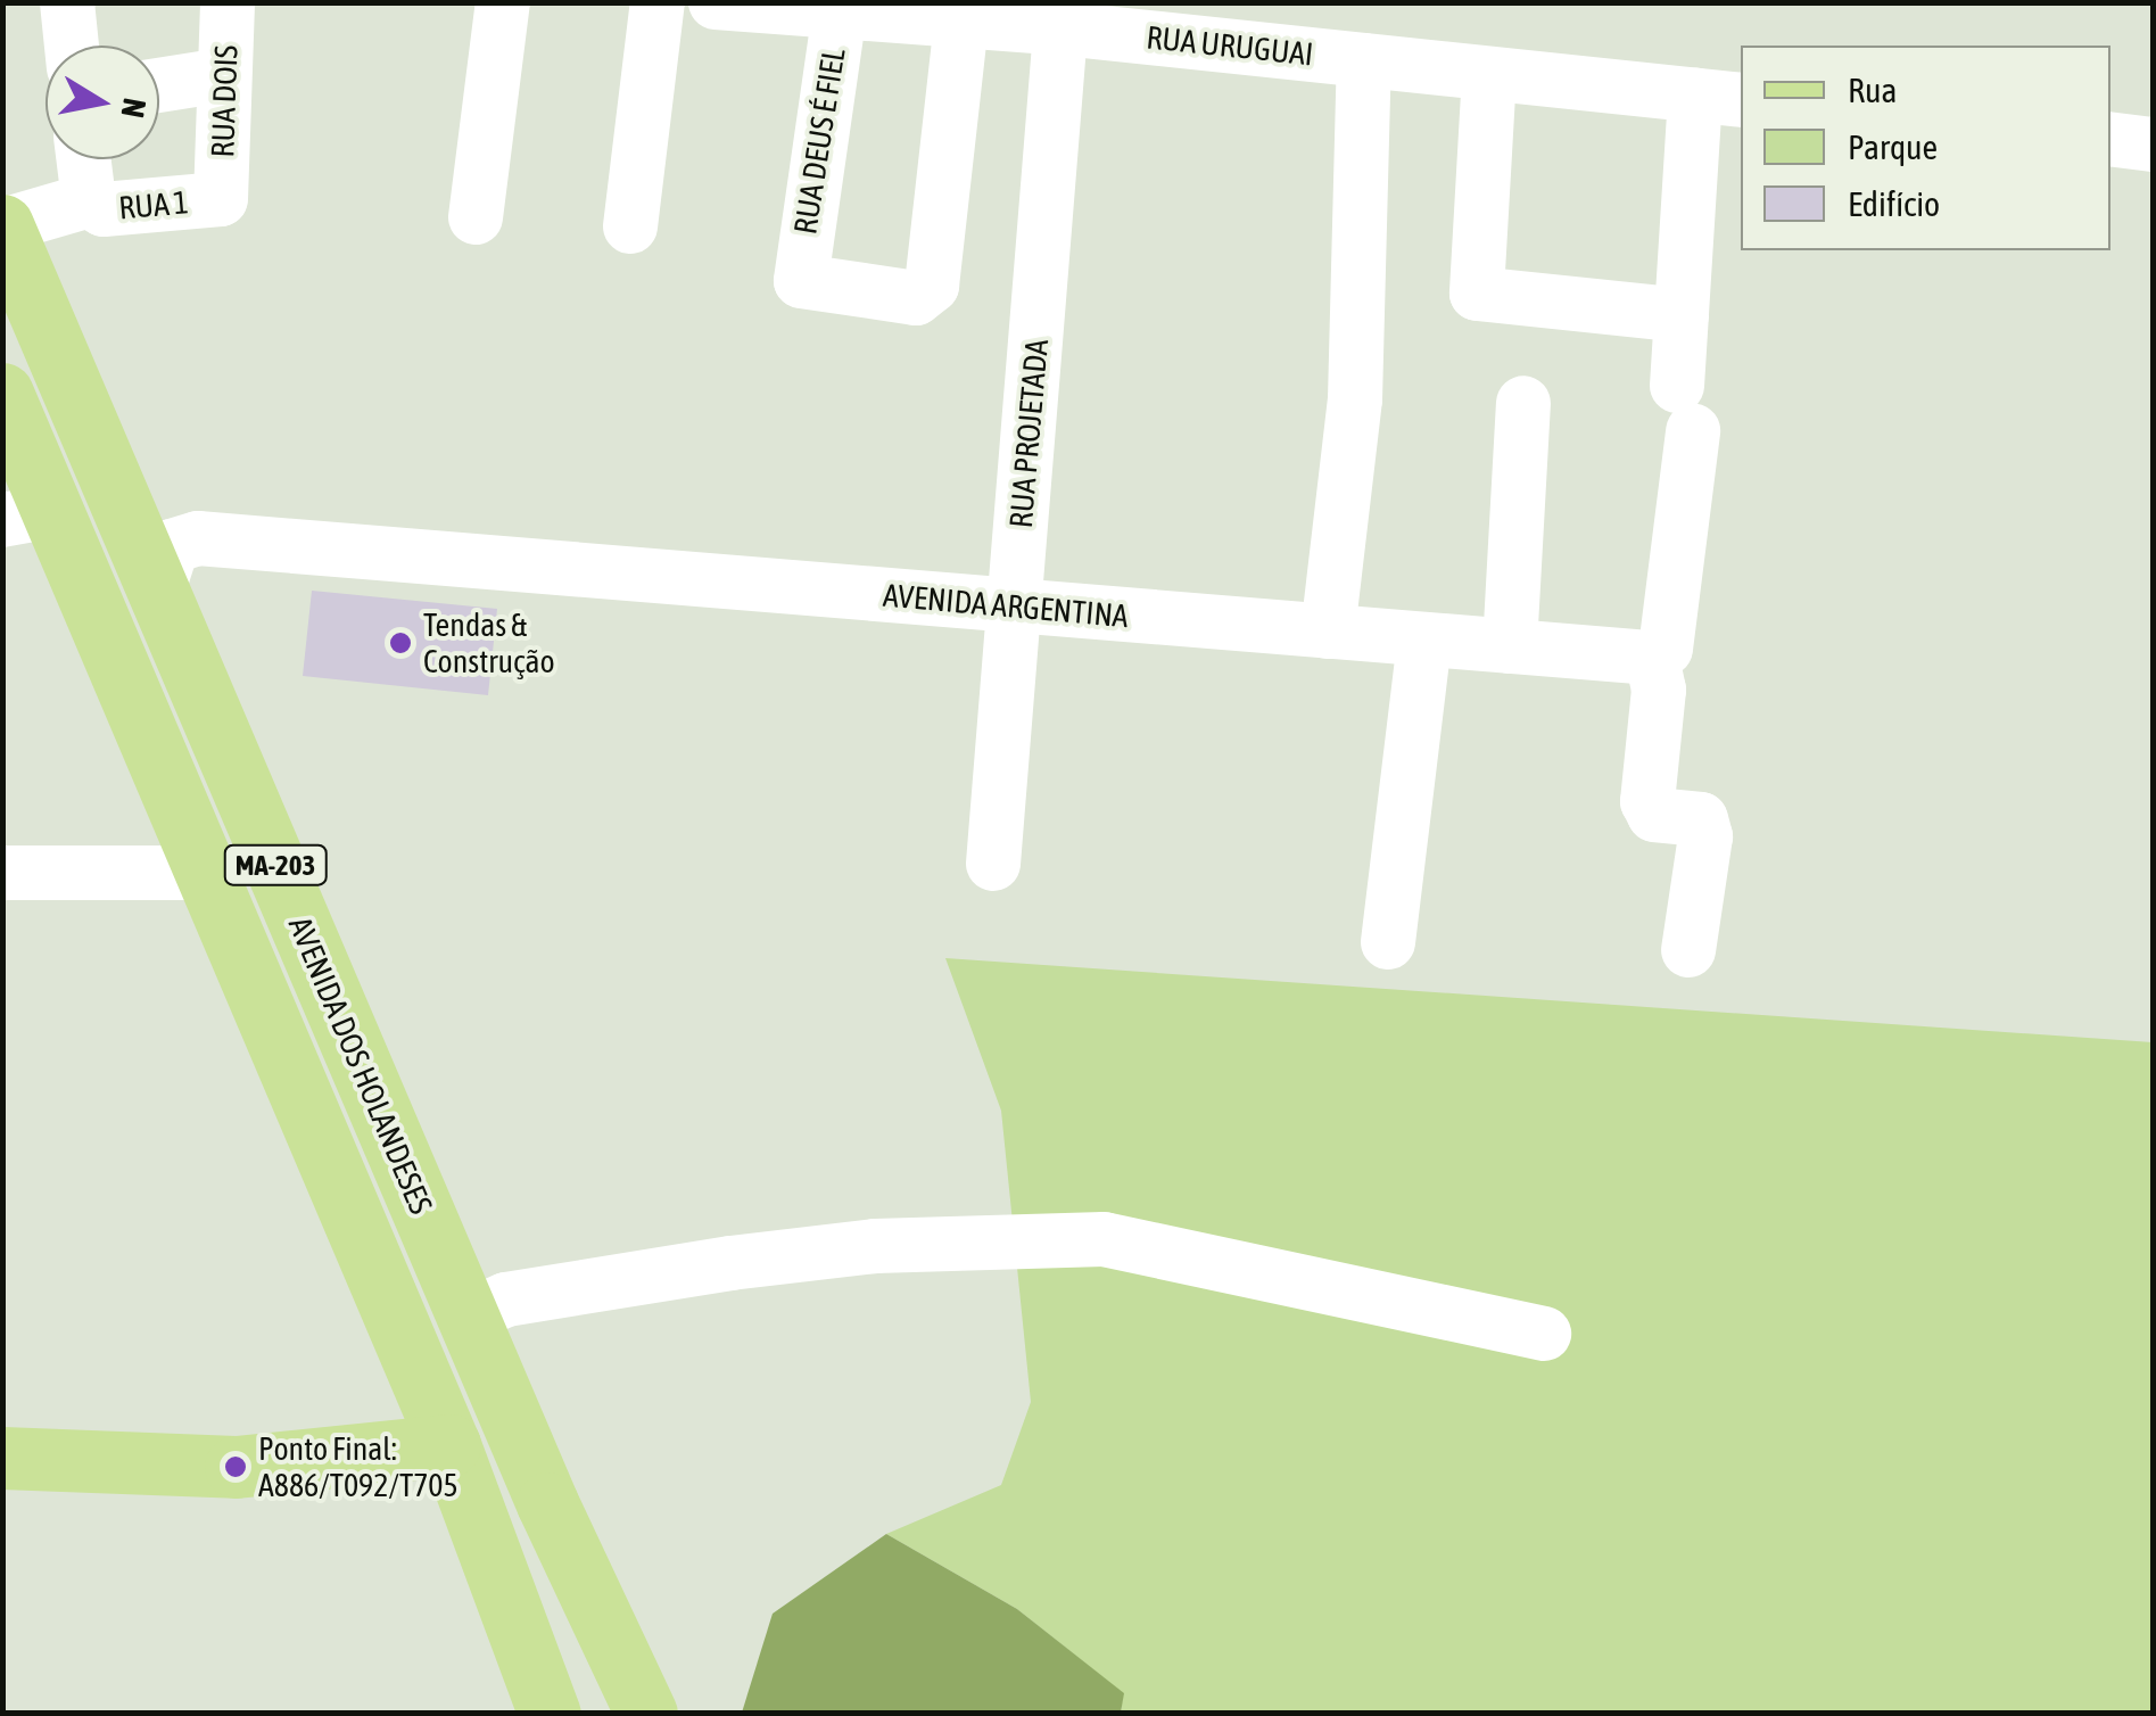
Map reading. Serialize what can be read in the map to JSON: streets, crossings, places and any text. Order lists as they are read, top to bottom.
{
  "streets": {
    "main road": ["MA-203", "AVENIDA DOS HOLANDESES"],
    "street": [
      "RUA URUGUAI",
      "RUA DOIS",
      "RUA DEUS É FIEL",
      "RUA 1",
      "RUA PROJETADA",
      "AVENIDA ARGENTINA"
    ]
  },
  "crossings": [
    ["RUA URUGUAI", "RUA DEUS É FIEL"],
    ["RUA URUGUAI", "RUA PROJETADA"],
    ["RUA DOIS", "RUA 1"],
    ["RUA PROJETADA", "AVENIDA ARGENTINA"],
    ["AVENIDA ARGENTINA", "AVENIDA DOS HOLANDESES"]
  ],
  "places": ["Tendas & Construção", "Ponto Final: A886/T092/T705"],
  "legend": ["Rua", "Parque", "Edifício"],
  "north": "right"
}
